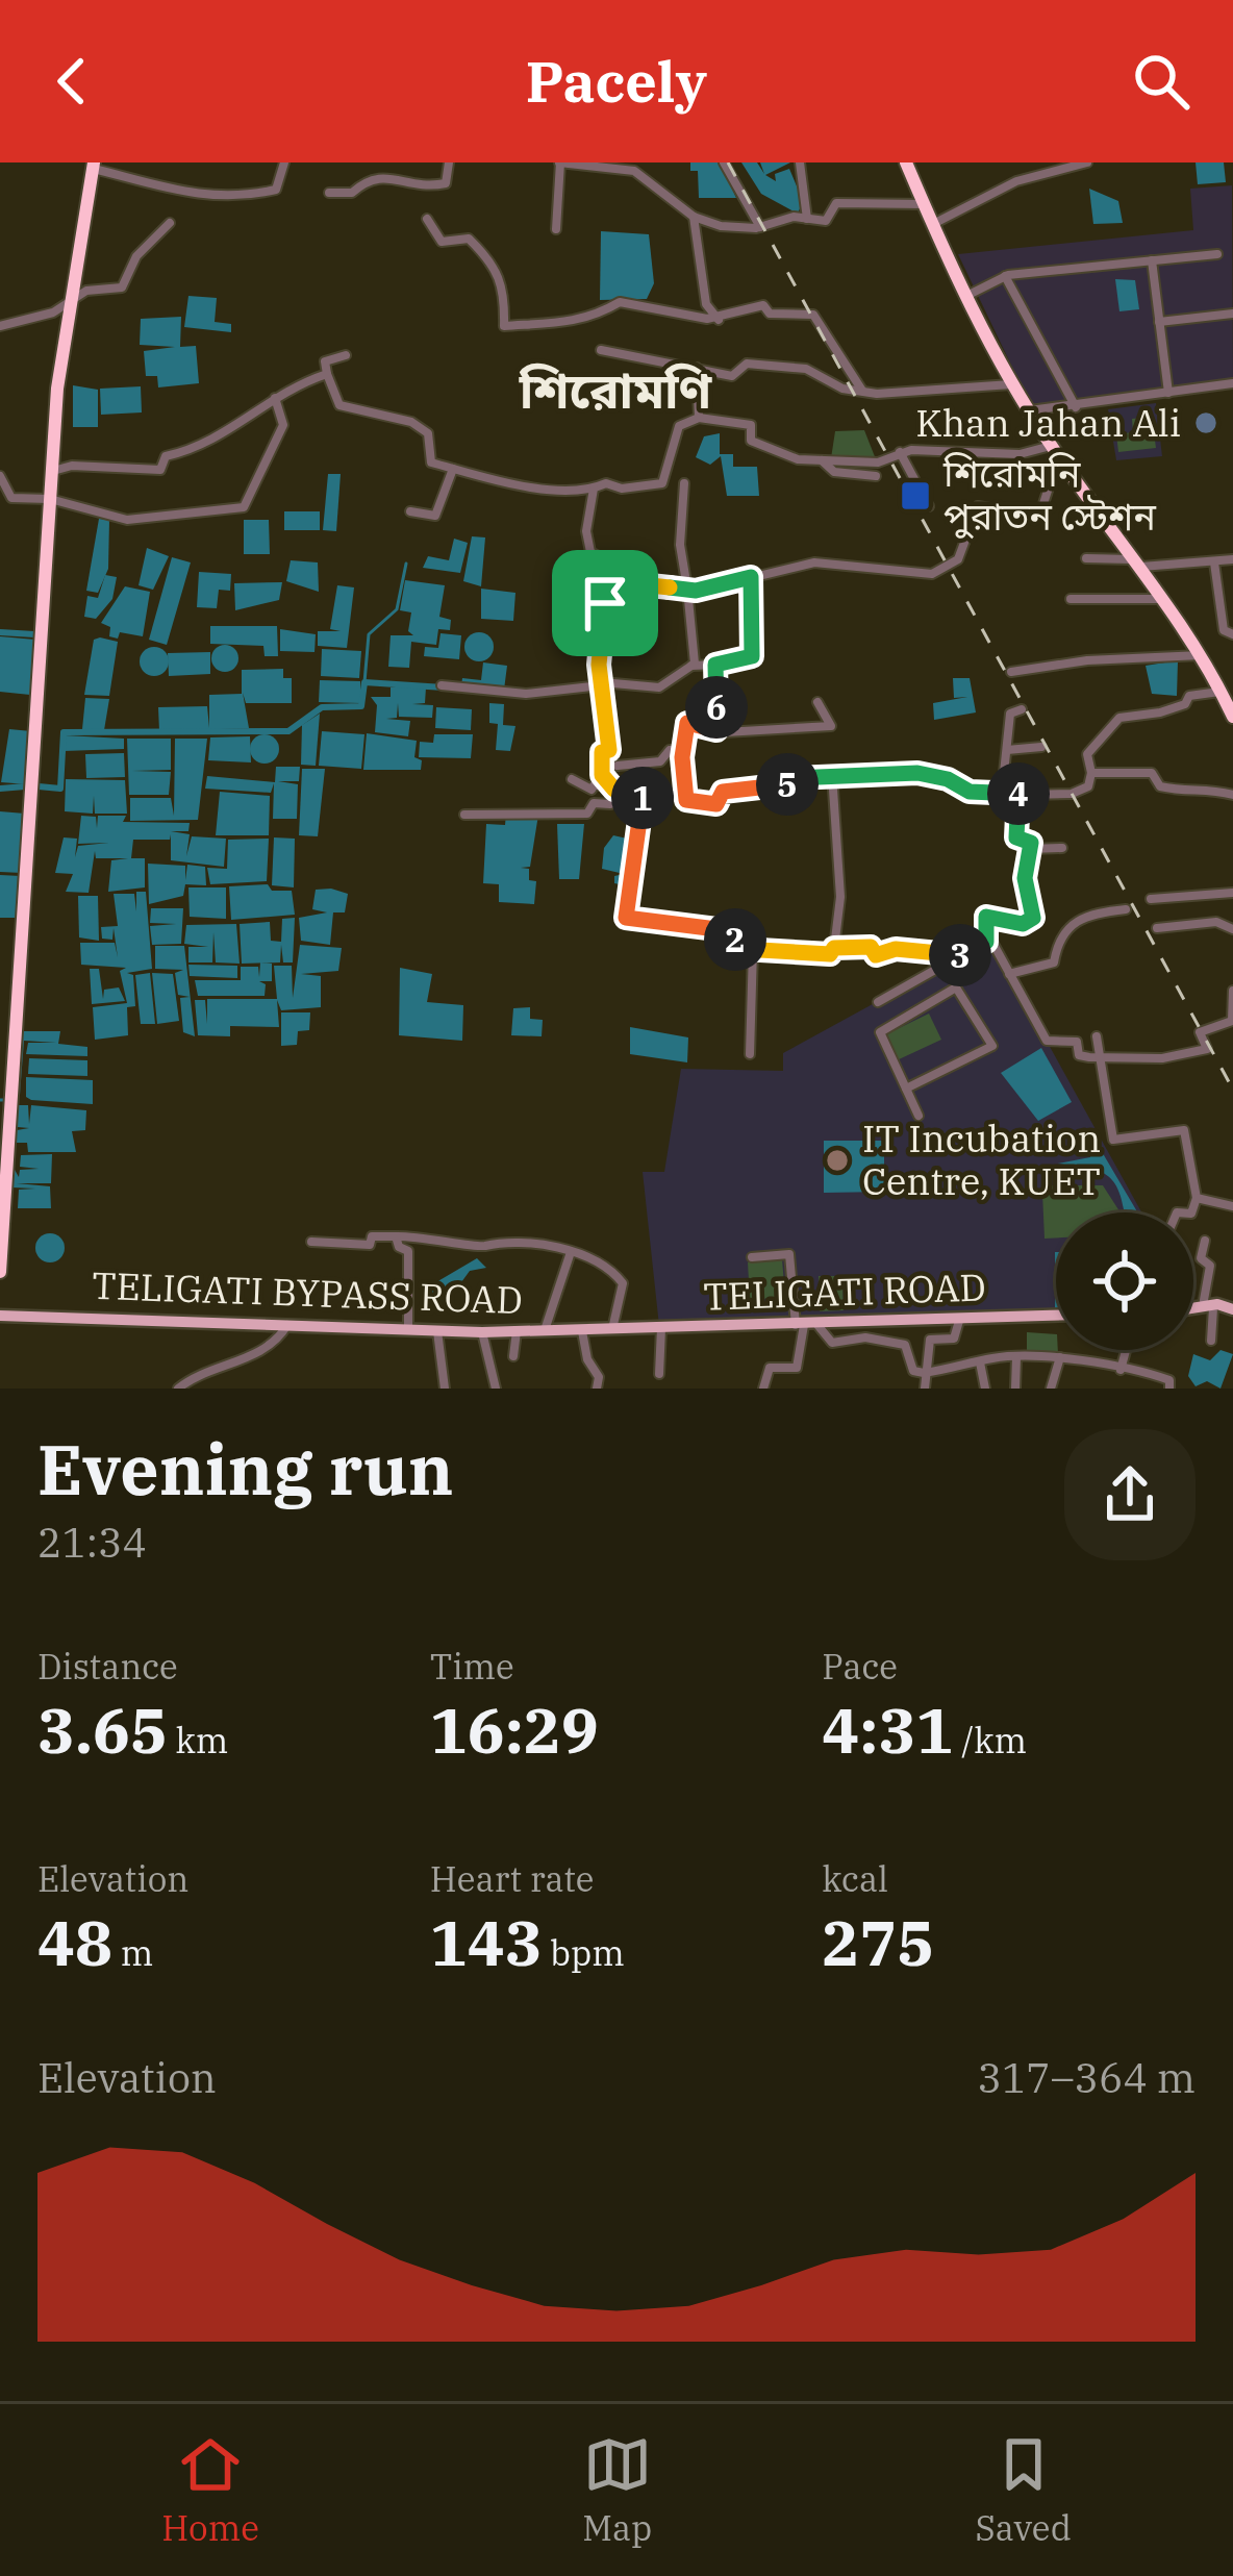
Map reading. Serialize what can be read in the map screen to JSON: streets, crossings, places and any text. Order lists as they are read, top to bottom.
{
  "streets": {
    "main road": ["TELIGATI ROAD", "TELIGATI BYPASS ROAD"]
  },
  "crossings": [
    ["TELIGATI ROAD", "TELIGATI BYPASS ROAD"]
  ],
  "districts": ["শিরোমণি"],
  "places": {
    "other": ["Khan Jahan Ali", "IT Incubation Centre, KUET"],
    "transit": ["শিরোমনি পুরাতন স্টেশন"]
  },
  "page": {
    "header": "Pacely",
    "pins": [
      "6",
      "5",
      "4",
      "1",
      "2",
      "3"
    ],
    "heading": ["Evening run", "21:34"],
    "stats": [
      ["Distance", "3.65 km"],
      ["Time", "16:29"],
      ["Pace", "4:31 /km"],
      ["Elevation", "48 m"],
      ["Heart rate", "143 bpm"],
      ["kcal", "275"]
    ],
    "chart": ["Elevation", "317–364 m"],
    "tabs": ["Home", "Map", "Saved"]
  }
}
